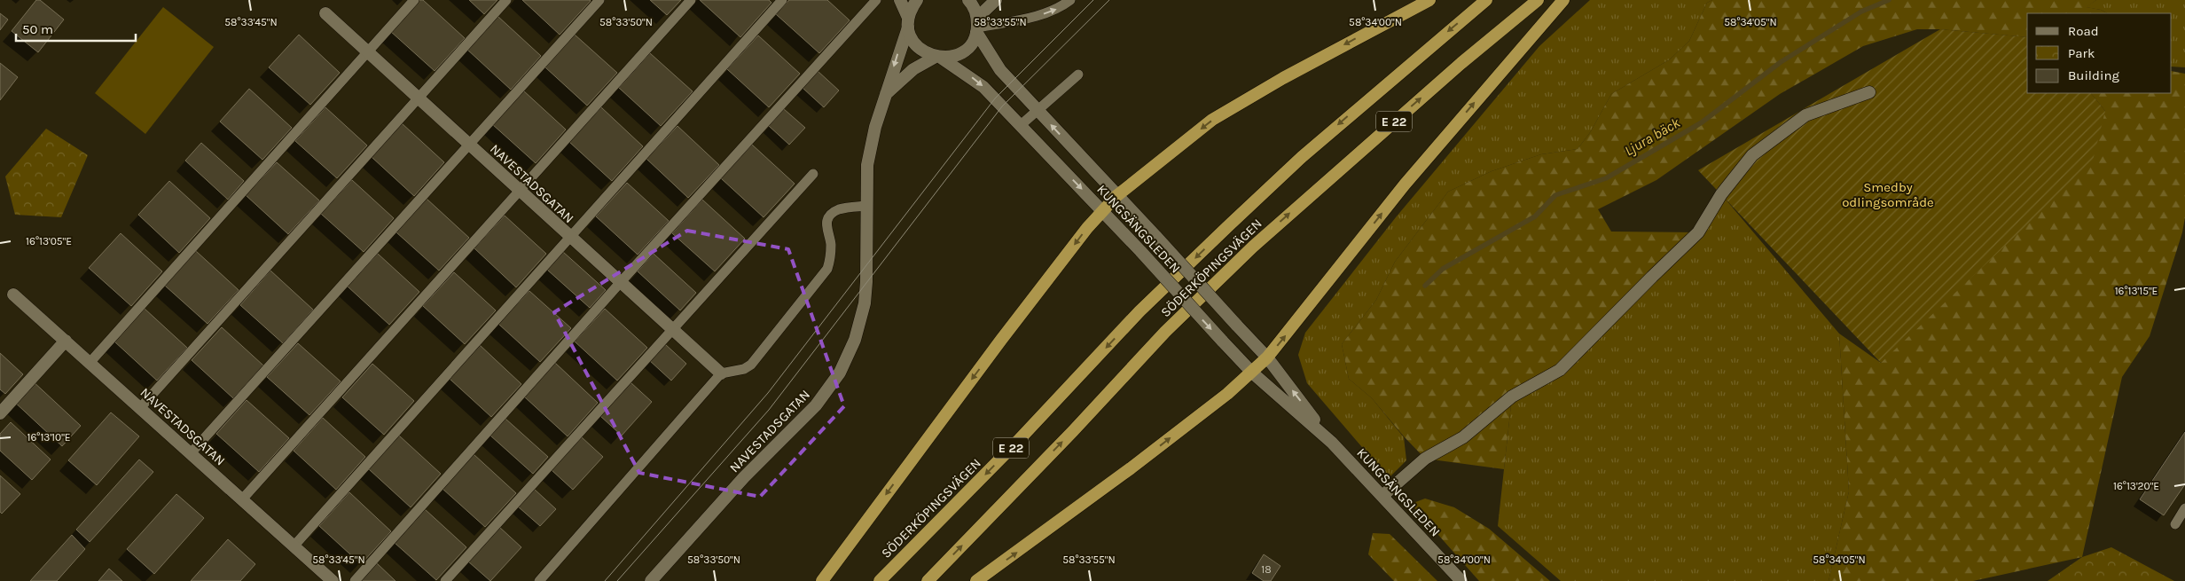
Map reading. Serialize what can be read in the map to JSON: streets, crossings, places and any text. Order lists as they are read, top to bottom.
{
  "streets": {
    "highway": ["E 22", "SÖDERKÖPINGSVÄGEN"],
    "street": ["NAVESTADSGATAN", "KUNGSÄNGSLEDEN"]
  },
  "crossings": [
    ["NAVESTADSGATAN", "KUNGSÄNGSLEDEN"]
  ],
  "water": ["Ljura bäck"],
  "parks": ["Smedby odlingsområde"],
  "house_numbers": ["18"],
  "legend": ["Road", "Park", "Building"],
  "scale_bar": "50 m",
  "coordinates": [
    "58°33'45\"N",
    "58°33'50\"N",
    "58°33'55\"N",
    "58°34'00\"N",
    "58°34'05\"N",
    "16°13'05\"E",
    "16°13'15\"E",
    "16°13'10\"E",
    "16°13'20\"E"
  ]
}
